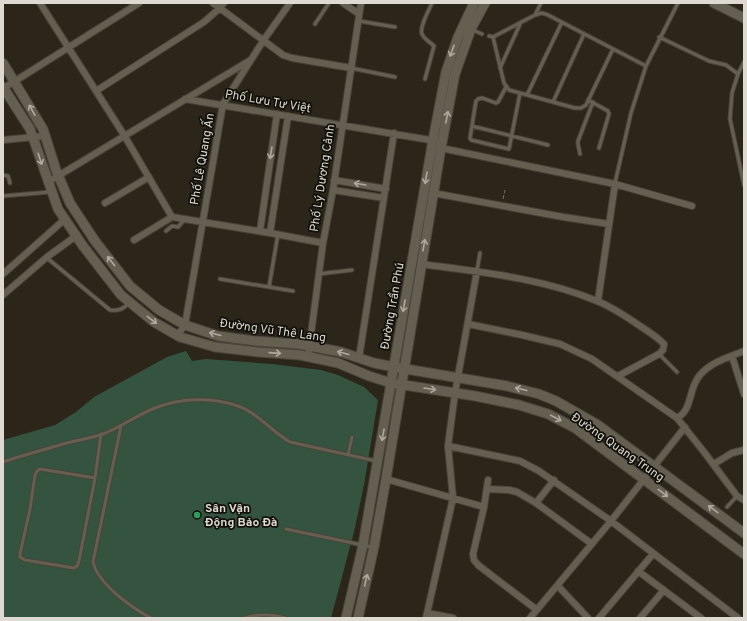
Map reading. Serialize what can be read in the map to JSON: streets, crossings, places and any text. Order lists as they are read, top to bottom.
{
  "streets": {
    "main road": ["Đường Trần Phú", "Đường Vũ Thê Lang", "Đường Quang Trung"],
    "street": ["Phố Lưu Tư Việt", "Phố Lê Quang Ấn", "Phố Lý Dương Cảnh"]
  },
  "crossings": [
    ["Phố Lưu Tư Việt", "Phố Lê Quang Ấn"],
    ["Phố Lưu Tư Việt", "Phố Lý Dương Cảnh"],
    ["Phố Lưu Tư Việt", "Đường Trần Phú"],
    ["Phố Lưu Tư Việt", "Đường Vũ Thê Lang"],
    ["Phố Lê Quang Ấn", "Đường Vũ Thê Lang"],
    ["Phố Lý Dương Cảnh", "Đường Vũ Thê Lang"],
    ["Đường Trần Phú", "Đường Vũ Thê Lang"],
    ["Đường Trần Phú", "Đường Quang Trung"],
    ["Đường Vũ Thê Lang", "Đường Quang Trung"]
  ],
  "places": ["Sân Vận Động Bảo Đà"]
}
